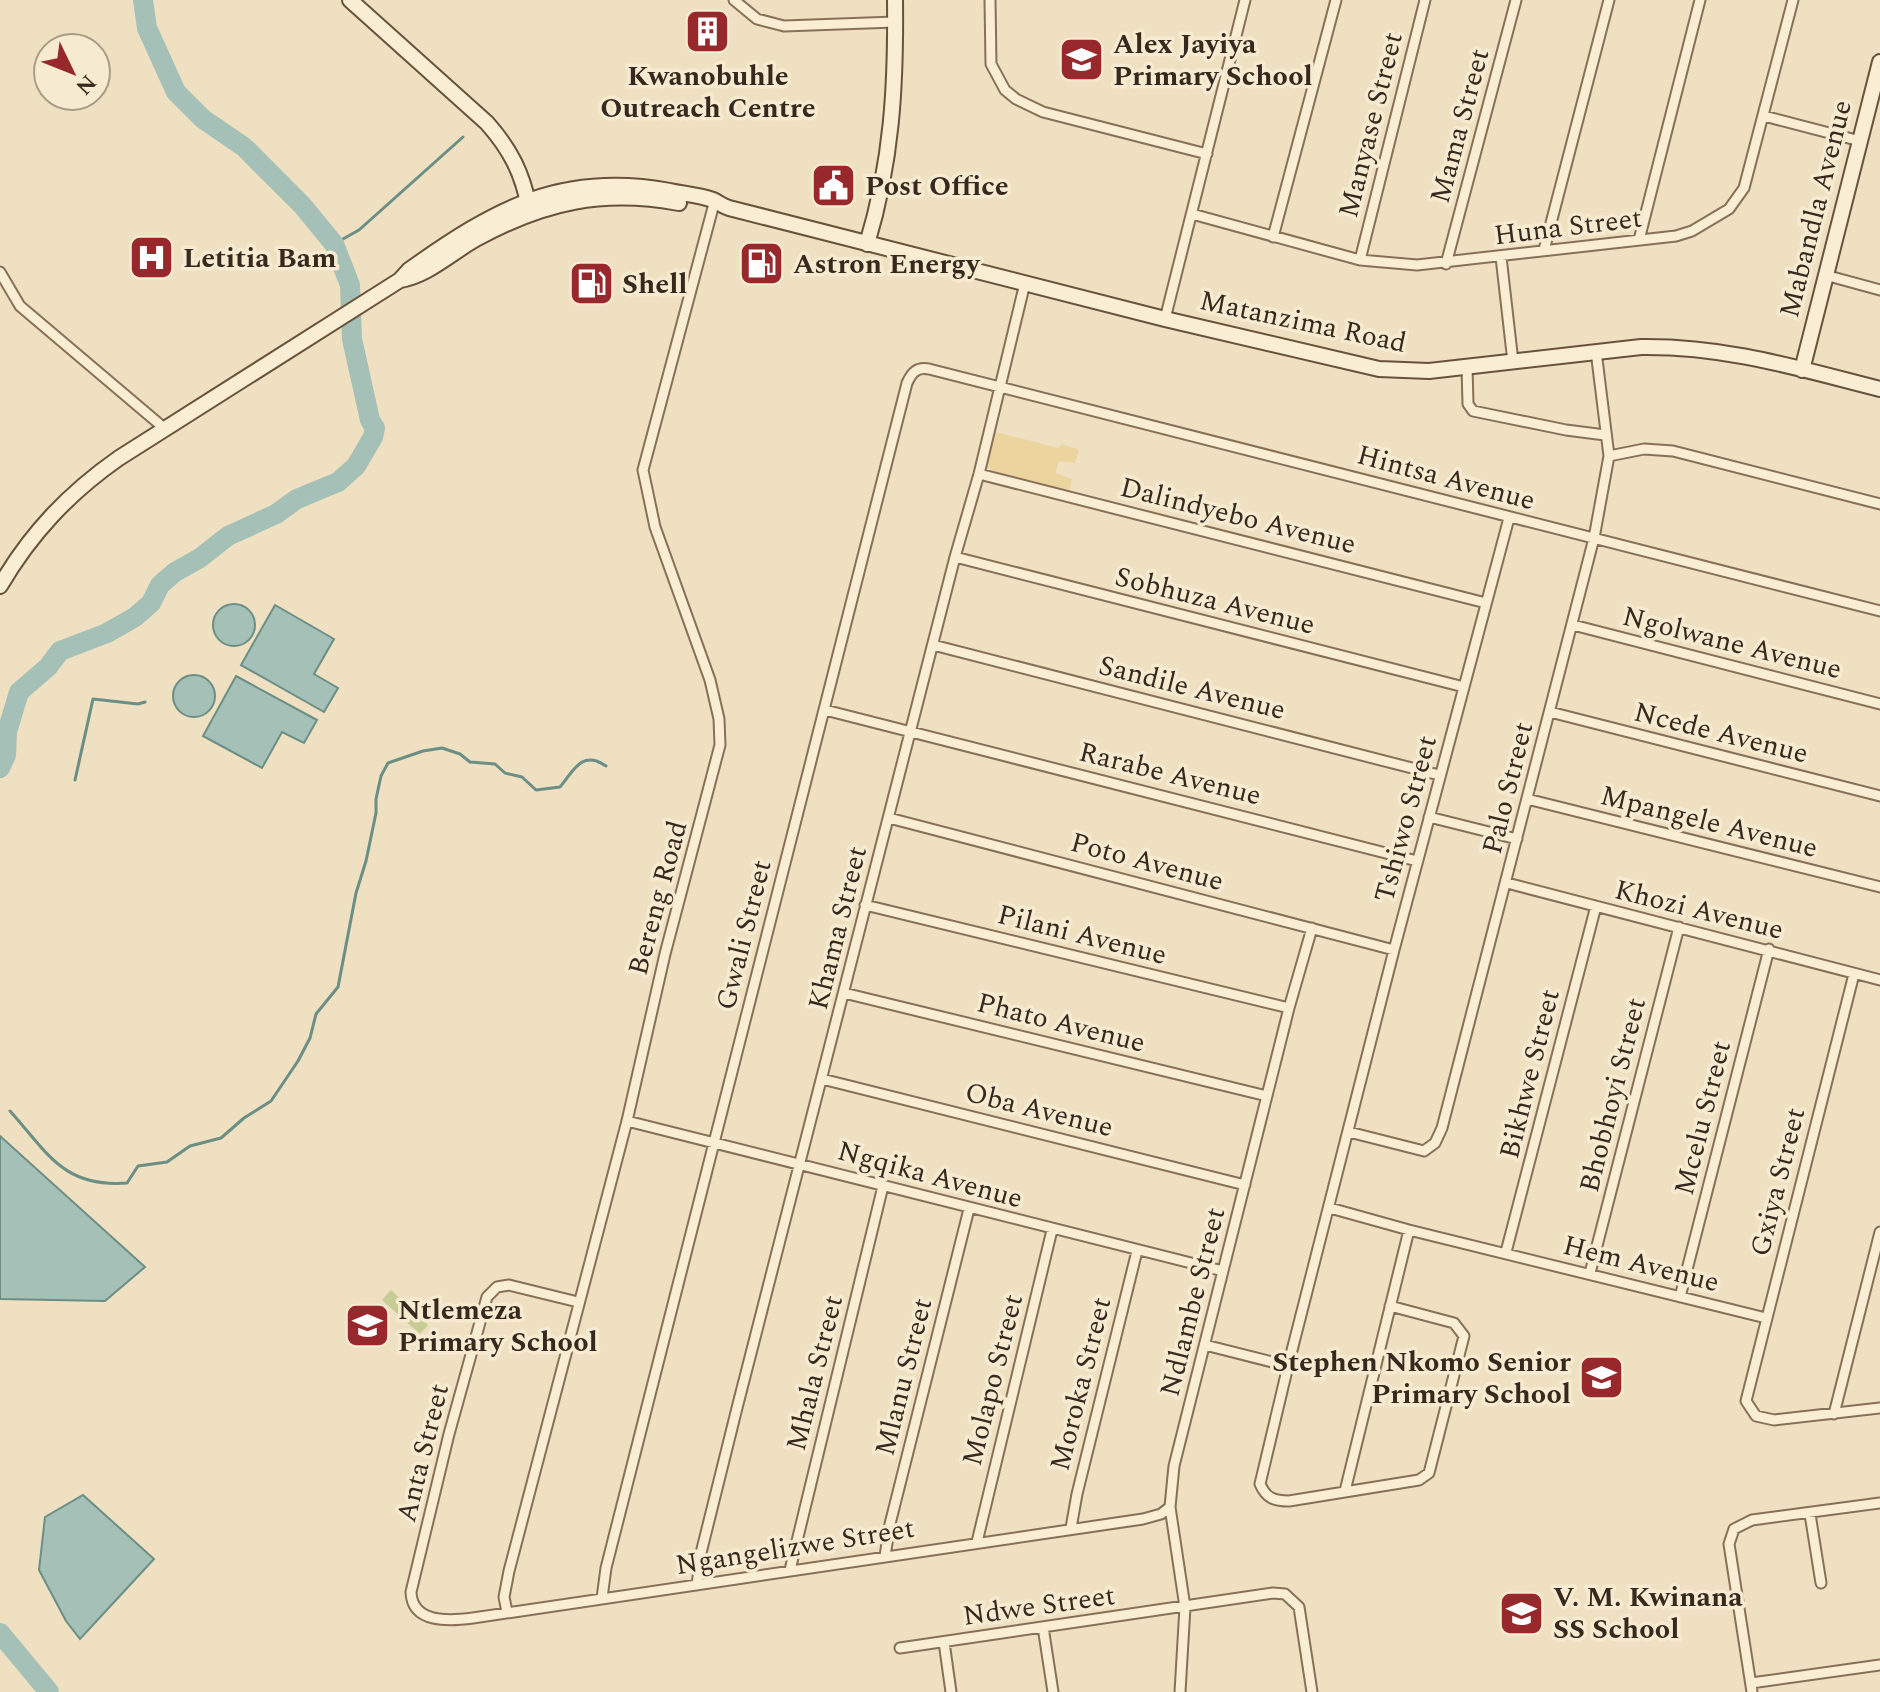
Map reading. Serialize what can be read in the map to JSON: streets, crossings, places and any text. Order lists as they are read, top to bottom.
{
  "streets": {
    "street": [
      "Manyase Street",
      "Mama Street",
      "Mabandla Avenue",
      "Huna Street",
      "Matanzima Road",
      "Hintsa Avenue",
      "Dalindyebo Avenue",
      "Sobhuza Avenue",
      "Ngolwane Avenue",
      "Sandile Avenue",
      "Ncede Avenue",
      "Rarabe Avenue",
      "Palo Street",
      "Tshiwo Street",
      "Mpangele Avenue",
      "Poto Avenue",
      "Bereng Road",
      "Khozi Avenue",
      "Khama Street",
      "Gwali Street",
      "Pilani Avenue",
      "Phato Avenue",
      "Bikhwe Street",
      "Bhobhoyi Street",
      "Oba Avenue",
      "Mcelu Street",
      "Ngqika Avenue",
      "Gxiya Street",
      "Hem Avenue",
      "Ndlambe Street",
      "Mhala Street",
      "Mlanu Street",
      "Molapo Street",
      "Moroka Street",
      "Anta Street",
      "Ngangelizwe Street",
      "Ndwe Street"
    ]
  },
  "crossings": [
    ["Manyase Street", "Huna Street"],
    ["Mama Street", "Huna Street"],
    ["Mabandla Avenue", "Matanzima Road"],
    ["Matanzima Road", "Palo Street"],
    ["Matanzima Road", "Bereng Road"],
    ["Matanzima Road", "Khama Street"],
    ["Hintsa Avenue", "Palo Street"],
    ["Hintsa Avenue", "Tshiwo Street"],
    ["Hintsa Avenue", "Khama Street"],
    ["Hintsa Avenue", "Gwali Street"],
    ["Dalindyebo Avenue", "Tshiwo Street"],
    ["Dalindyebo Avenue", "Khama Street"],
    ["Sobhuza Avenue", "Tshiwo Street"],
    ["Sobhuza Avenue", "Khama Street"],
    ["Ngolwane Avenue", "Palo Street"],
    ["Sandile Avenue", "Tshiwo Street"],
    ["Sandile Avenue", "Khama Street"],
    ["Ncede Avenue", "Palo Street"],
    ["Rarabe Avenue", "Tshiwo Street"],
    ["Rarabe Avenue", "Khama Street"],
    ["Rarabe Avenue", "Gwali Street"],
    ["Palo Street", "Tshiwo Street"],
    ["Palo Street", "Mpangele Avenue"],
    ["Palo Street", "Khozi Avenue"],
    ["Tshiwo Street", "Poto Avenue"],
    ["Tshiwo Street", "Hem Avenue"],
    ["Poto Avenue", "Khama Street"],
    ["Poto Avenue", "Ndlambe Street"],
    ["Bereng Road", "Ngqika Avenue"],
    ["Bereng Road", "Anta Street"],
    ["Bereng Road", "Ngangelizwe Street"],
    ["Khozi Avenue", "Bikhwe Street"],
    ["Khozi Avenue", "Bhobhoyi Street"],
    ["Khozi Avenue", "Mcelu Street"],
    ["Khozi Avenue", "Gxiya Street"],
    ["Khama Street", "Gwali Street"],
    ["Khama Street", "Pilani Avenue"],
    ["Khama Street", "Phato Avenue"],
    ["Khama Street", "Oba Avenue"],
    ["Khama Street", "Ngqika Avenue"],
    ["Khama Street", "Ngangelizwe Street"],
    ["Gwali Street", "Ngqika Avenue"],
    ["Gwali Street", "Ngangelizwe Street"],
    ["Pilani Avenue", "Ndlambe Street"],
    ["Phato Avenue", "Ndlambe Street"],
    ["Bikhwe Street", "Hem Avenue"],
    ["Bhobhoyi Street", "Hem Avenue"],
    ["Oba Avenue", "Ndlambe Street"],
    ["Mcelu Street", "Hem Avenue"],
    ["Ngqika Avenue", "Ndlambe Street"],
    ["Ngqika Avenue", "Mhala Street"],
    ["Ngqika Avenue", "Mlanu Street"],
    ["Ngqika Avenue", "Molapo Street"],
    ["Ngqika Avenue", "Moroka Street"],
    ["Gxiya Street", "Hem Avenue"],
    ["Ndlambe Street", "Ngangelizwe Street"],
    ["Ndlambe Street", "Ndwe Street"],
    ["Mhala Street", "Ngangelizwe Street"],
    ["Mlanu Street", "Ngangelizwe Street"],
    ["Molapo Street", "Ngangelizwe Street"],
    ["Moroka Street", "Ngangelizwe Street"],
    ["Anta Street", "Ngangelizwe Street"]
  ],
  "places": {
    "building": ["Kwanobuhle Outreach Centre"],
    "school or university": [
      "Alex Jayiya Primary School",
      "Ntlemeza Primary School",
      "Stephen Nkomo Senior Primary School",
      "V. M. Kwinana SS School"
    ],
    "public building": ["Post Office"],
    "hospital": ["Letitia Bam"],
    "fuel station": ["Astron Energy", "Shell"]
  },
  "north": "bottom right"
}
